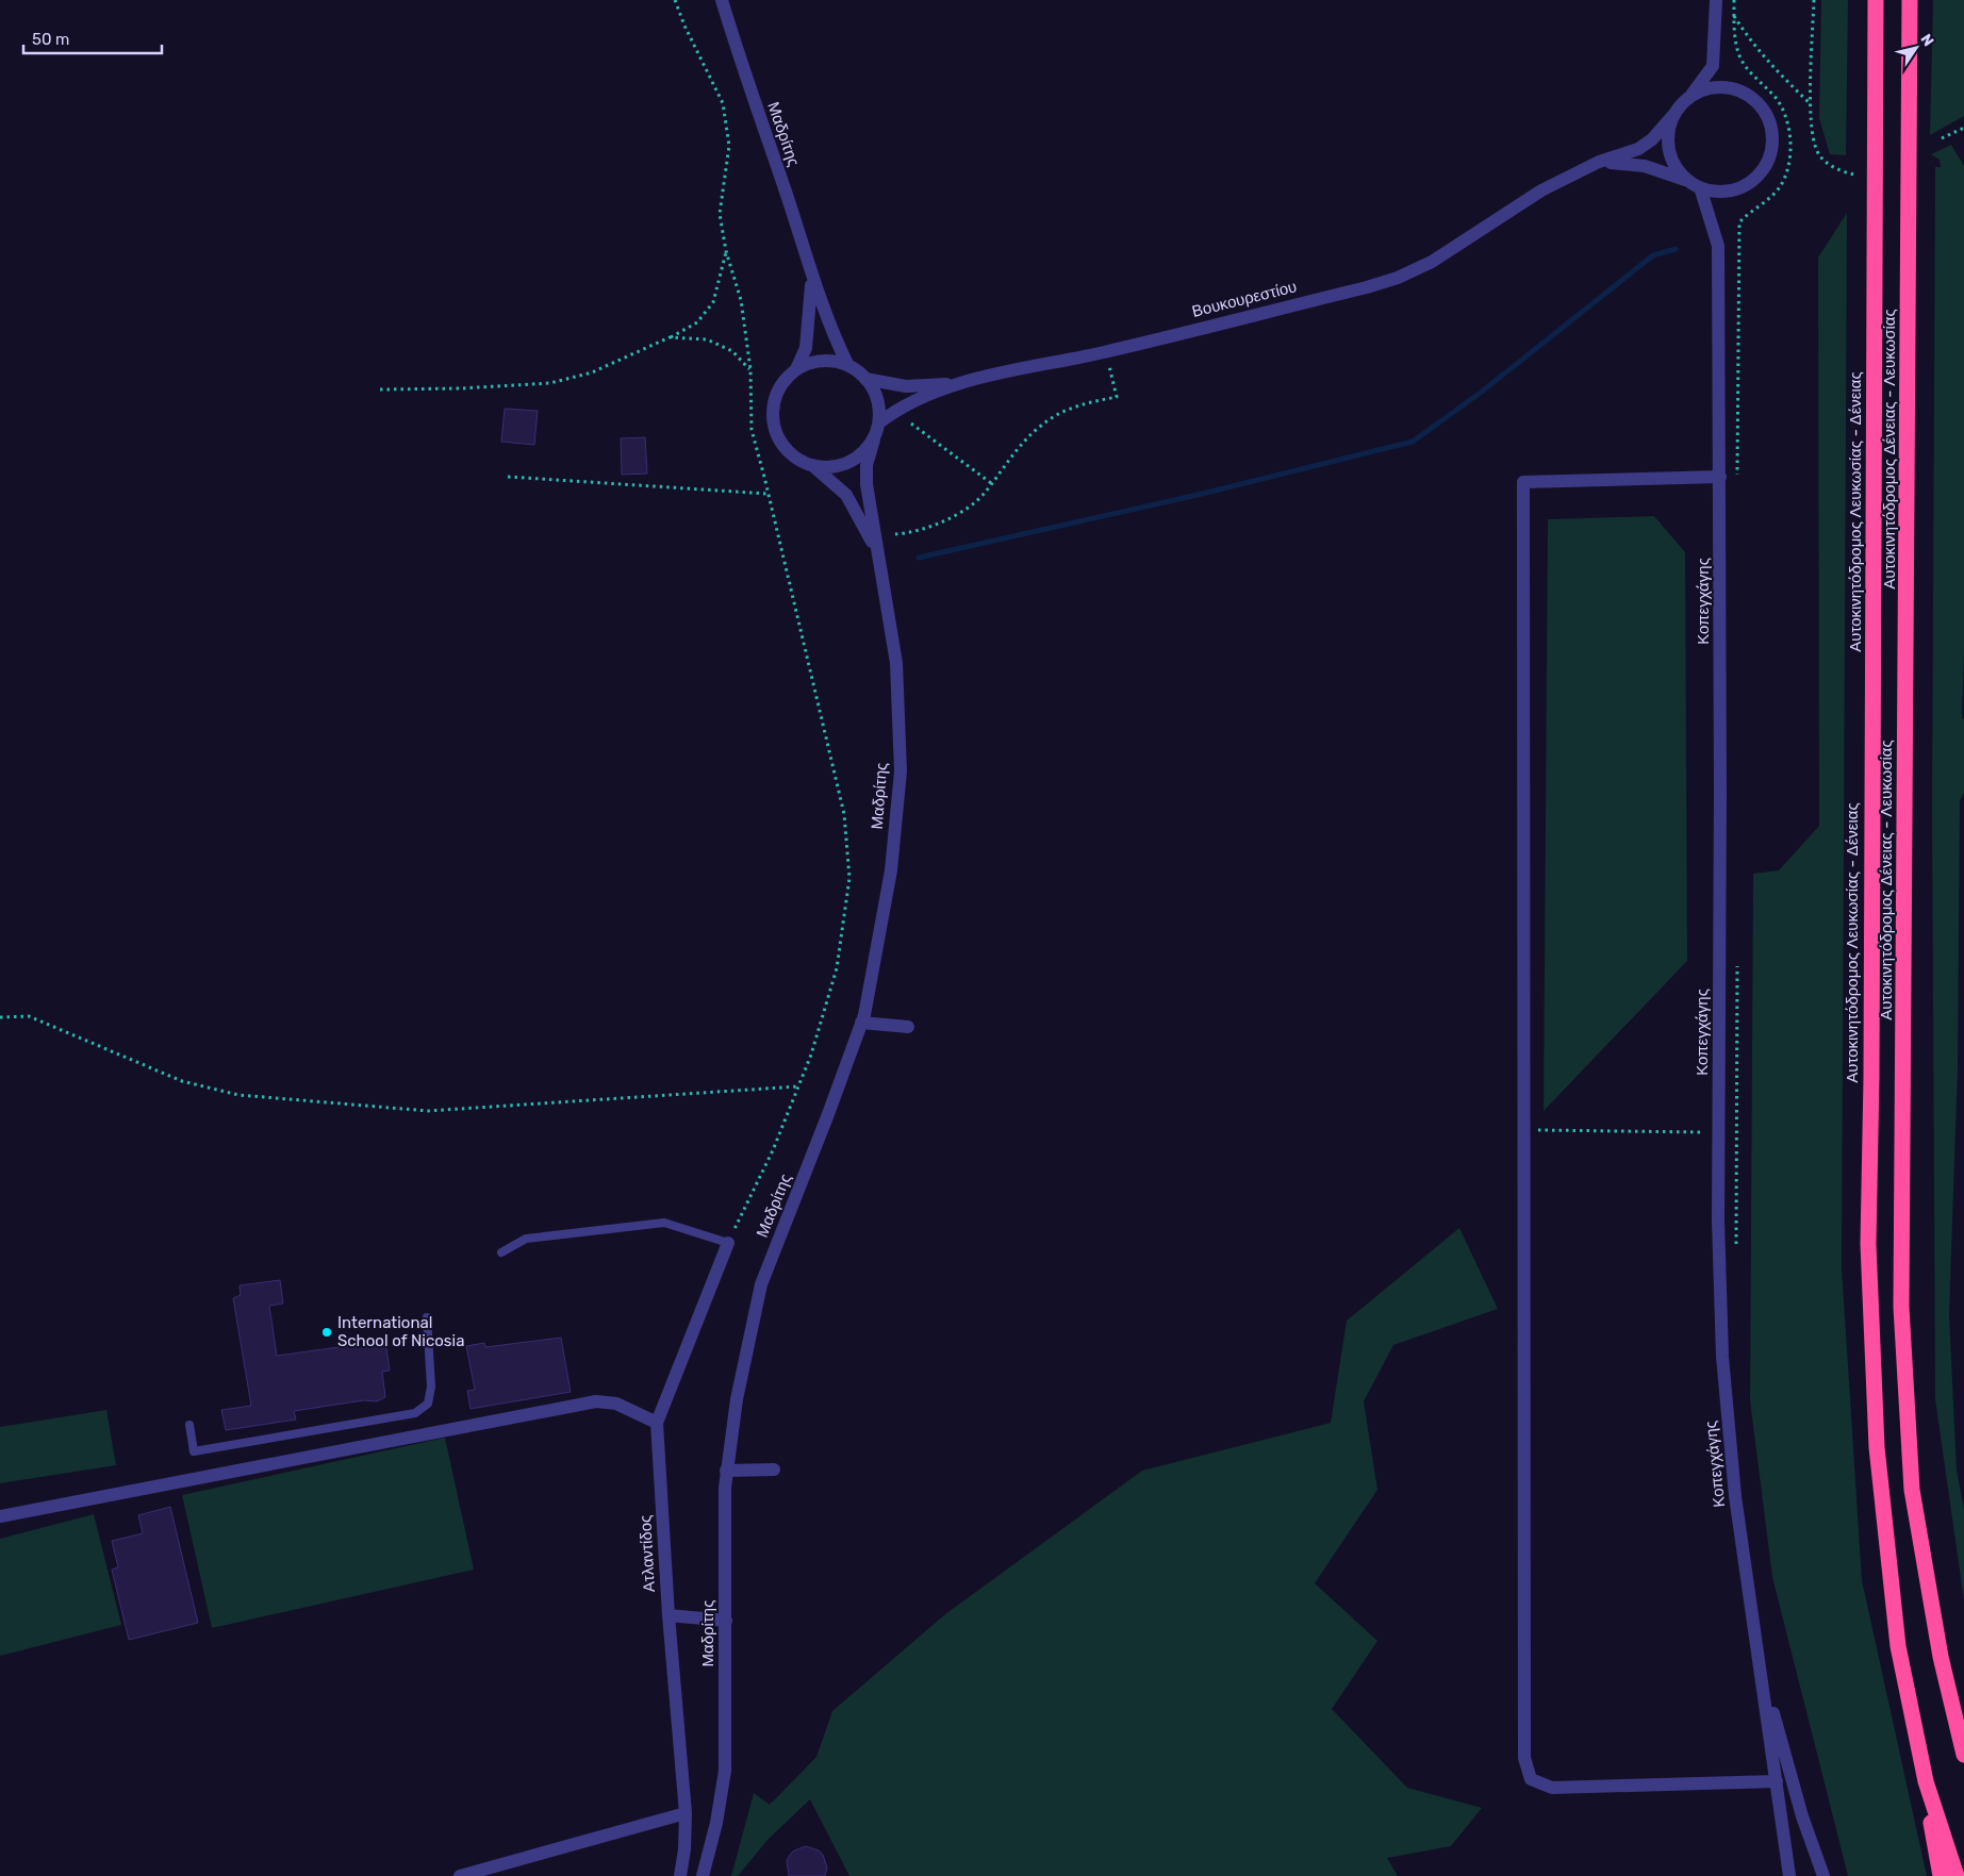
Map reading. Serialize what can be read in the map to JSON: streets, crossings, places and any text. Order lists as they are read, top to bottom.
{
  "streets": {
    "highway": ["Αυτοκινητόδρομος Δένειας - Λευκωσίας", "Αυτοκινητόδρομος Λευκωσίας - Δένειας"],
    "street": [
      "Μαδρίτης",
      "Βουκουρεστίου",
      "Κοπεγχάγης",
      "Ατλαντίδος"
    ]
  },
  "crossings": [
    ["Μαδρίτης", "Βουκουρεστίου"],
    ["Βουκουρεστίου", "Κοπεγχάγης"]
  ],
  "places": ["International School of Nicosia"],
  "scale_bar": "50 m",
  "north": "top right"
}
